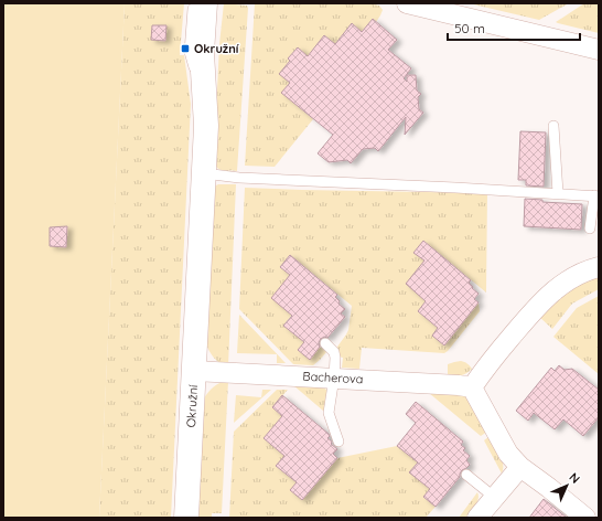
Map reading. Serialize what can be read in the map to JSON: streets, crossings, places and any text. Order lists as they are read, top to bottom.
{
  "streets": {
    "street": ["Bacherova", "Okružní"]
  },
  "crossings": [
    ["Bacherova", "Okružní"]
  ],
  "places": {
    "transit": ["Okružní"]
  },
  "scale_bar": "50 m",
  "north": "top right"
}
